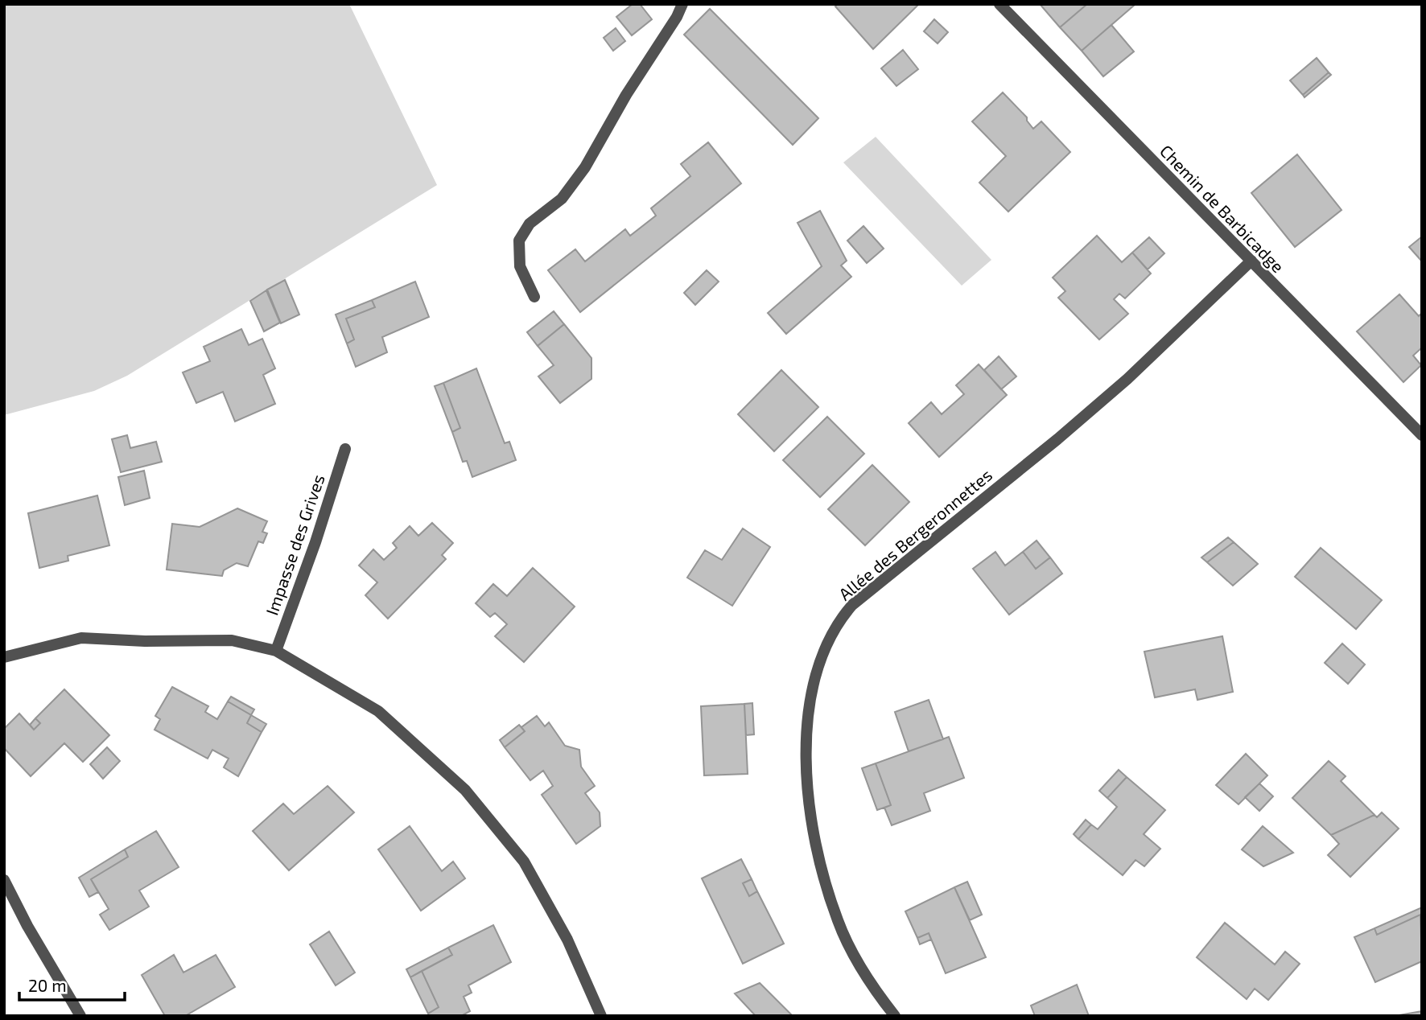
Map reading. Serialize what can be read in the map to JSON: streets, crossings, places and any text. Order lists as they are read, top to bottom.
{
  "streets": {
    "street": ["Chemin de Barbicadge", "Allée des Bergeronnettes", "Impasse des Grives"]
  },
  "crossings": [
    ["Chemin de Barbicadge", "Allée des Bergeronnettes"]
  ],
  "scale_bar": "20 m"
}
